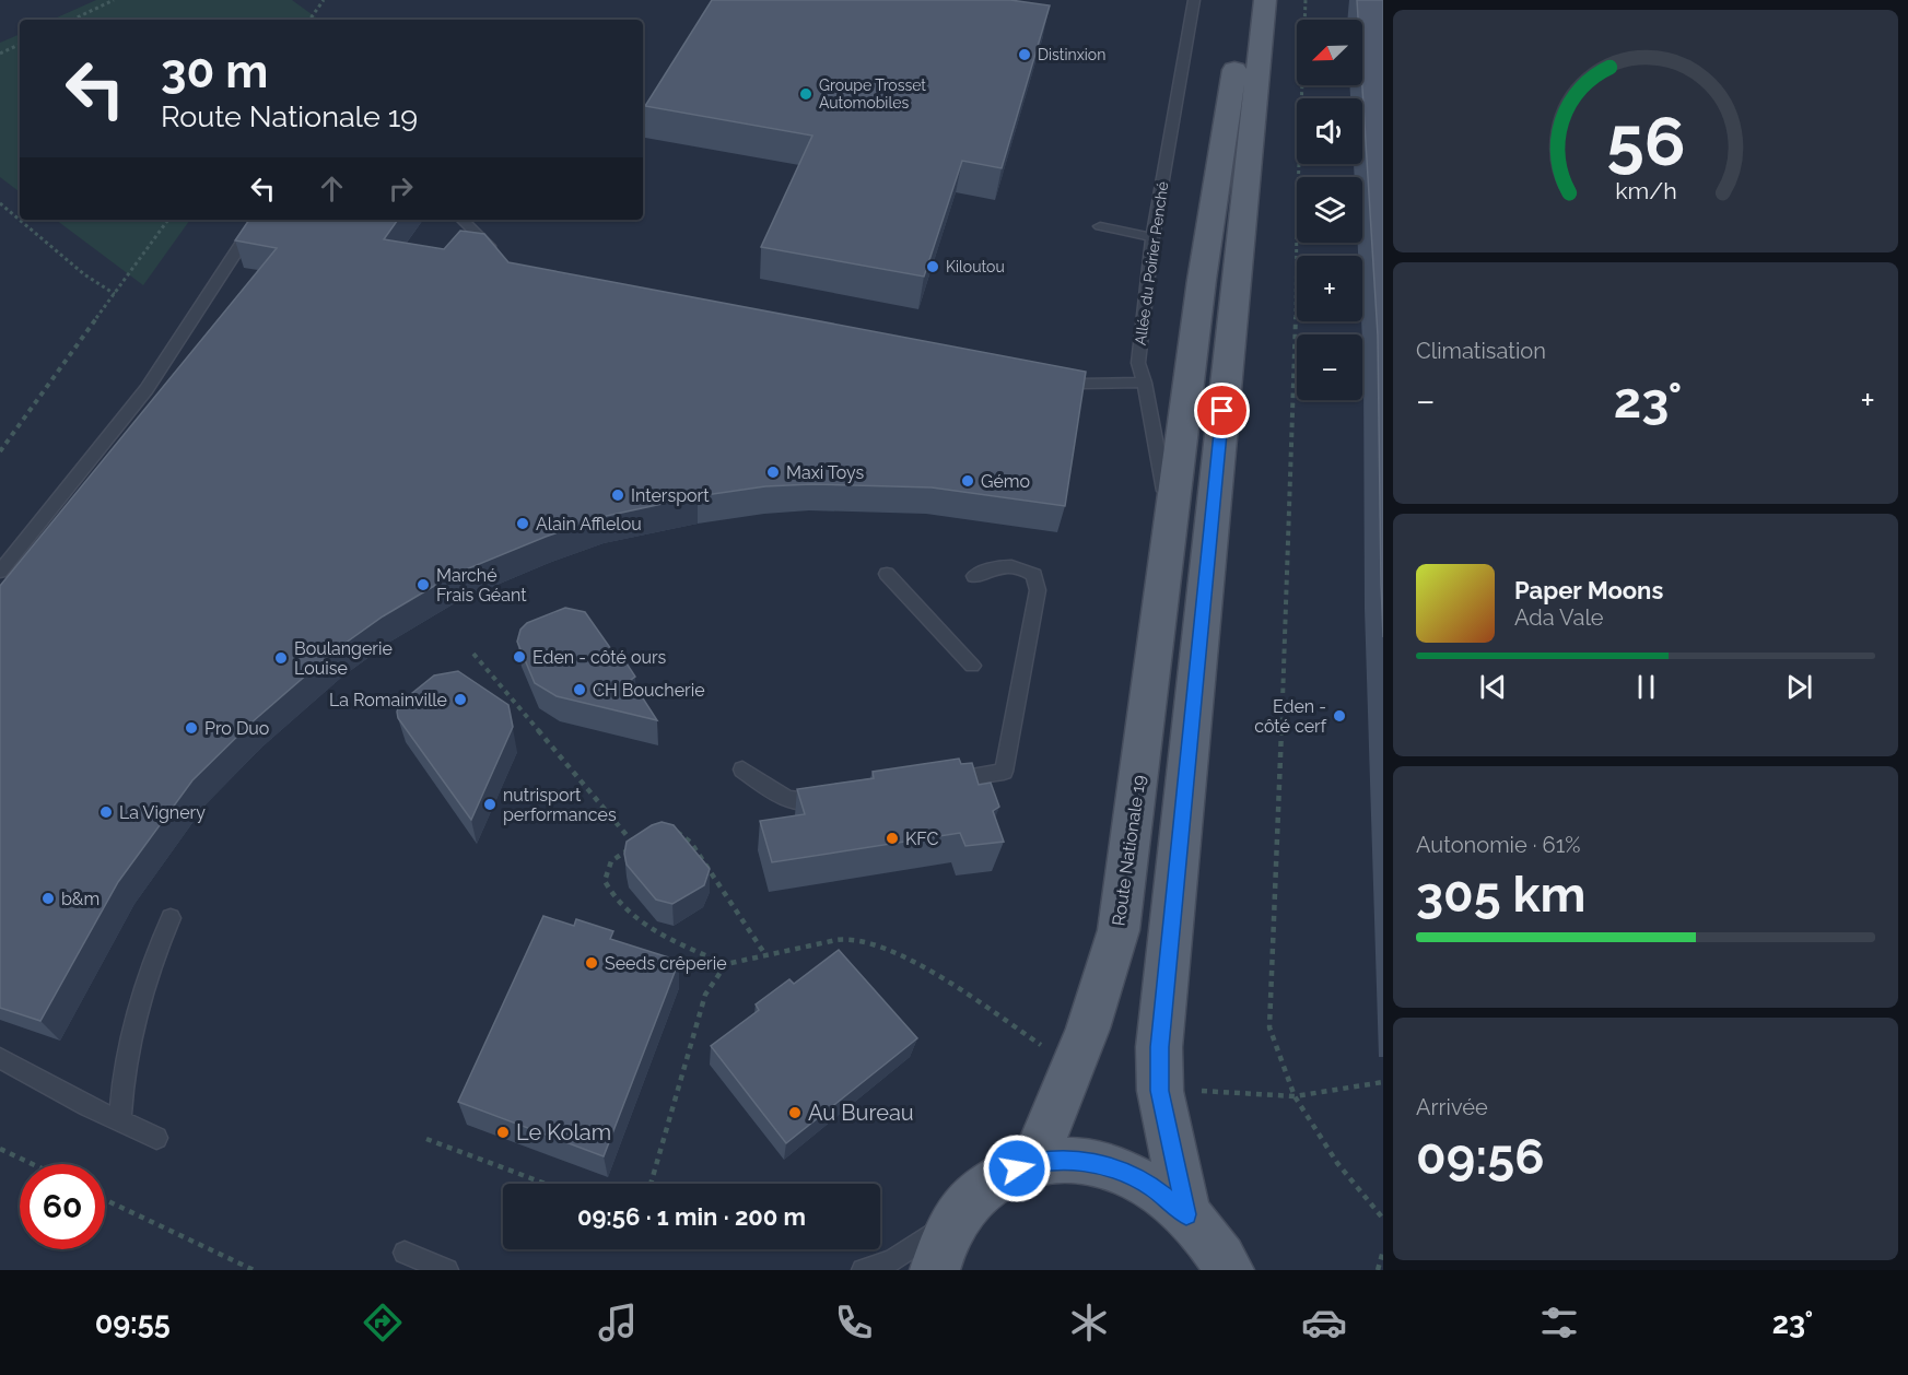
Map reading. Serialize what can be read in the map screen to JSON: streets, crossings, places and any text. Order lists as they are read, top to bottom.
{
  "streets": {
    "main road": ["Route Nationale 19"],
    "lane": ["Allée du Poirier Penché"]
  },
  "crossings": [
    ["Allée du Poirier Penché", "Route Nationale 19"]
  ],
  "places": [
    "Distinxion",
    "Groupe Trosset Automobiles",
    "Kiloutou",
    "Maxi Toys",
    "Gémo",
    "Intersport",
    "Alain Afflelou",
    "Marché Frais Géant",
    "Eden - côté ours",
    "Boulangerie Louise",
    "CH Boucherie",
    "La Romainville",
    "Eden - côté cerf",
    "Pro Duo",
    "nutrisport performances",
    "La Vignery",
    "KFC",
    "b&m",
    "Seeds crêperie",
    "Au Bureau",
    "Le Kolam"
  ],
  "north": "bottom left",
  "page": {
    "map_buttons": ["+", "−"],
    "turn": ["30 m", "Route Nationale 19"],
    "tile": [
      "Climatisation",
      ["Autonomie · 61%", "305 km"],
      ["Arrivée", "09:56"]
    ],
    "heat": ["−", "23°", "+"],
    "song": ["Paper Moons", "Ada Vale"],
    "limit": "60",
    "trip": "09:56 · 1 min · 200 m",
    "tabs": ["09:55", "23°"],
    "gauge": ["56", "km/h"]
  }
}
